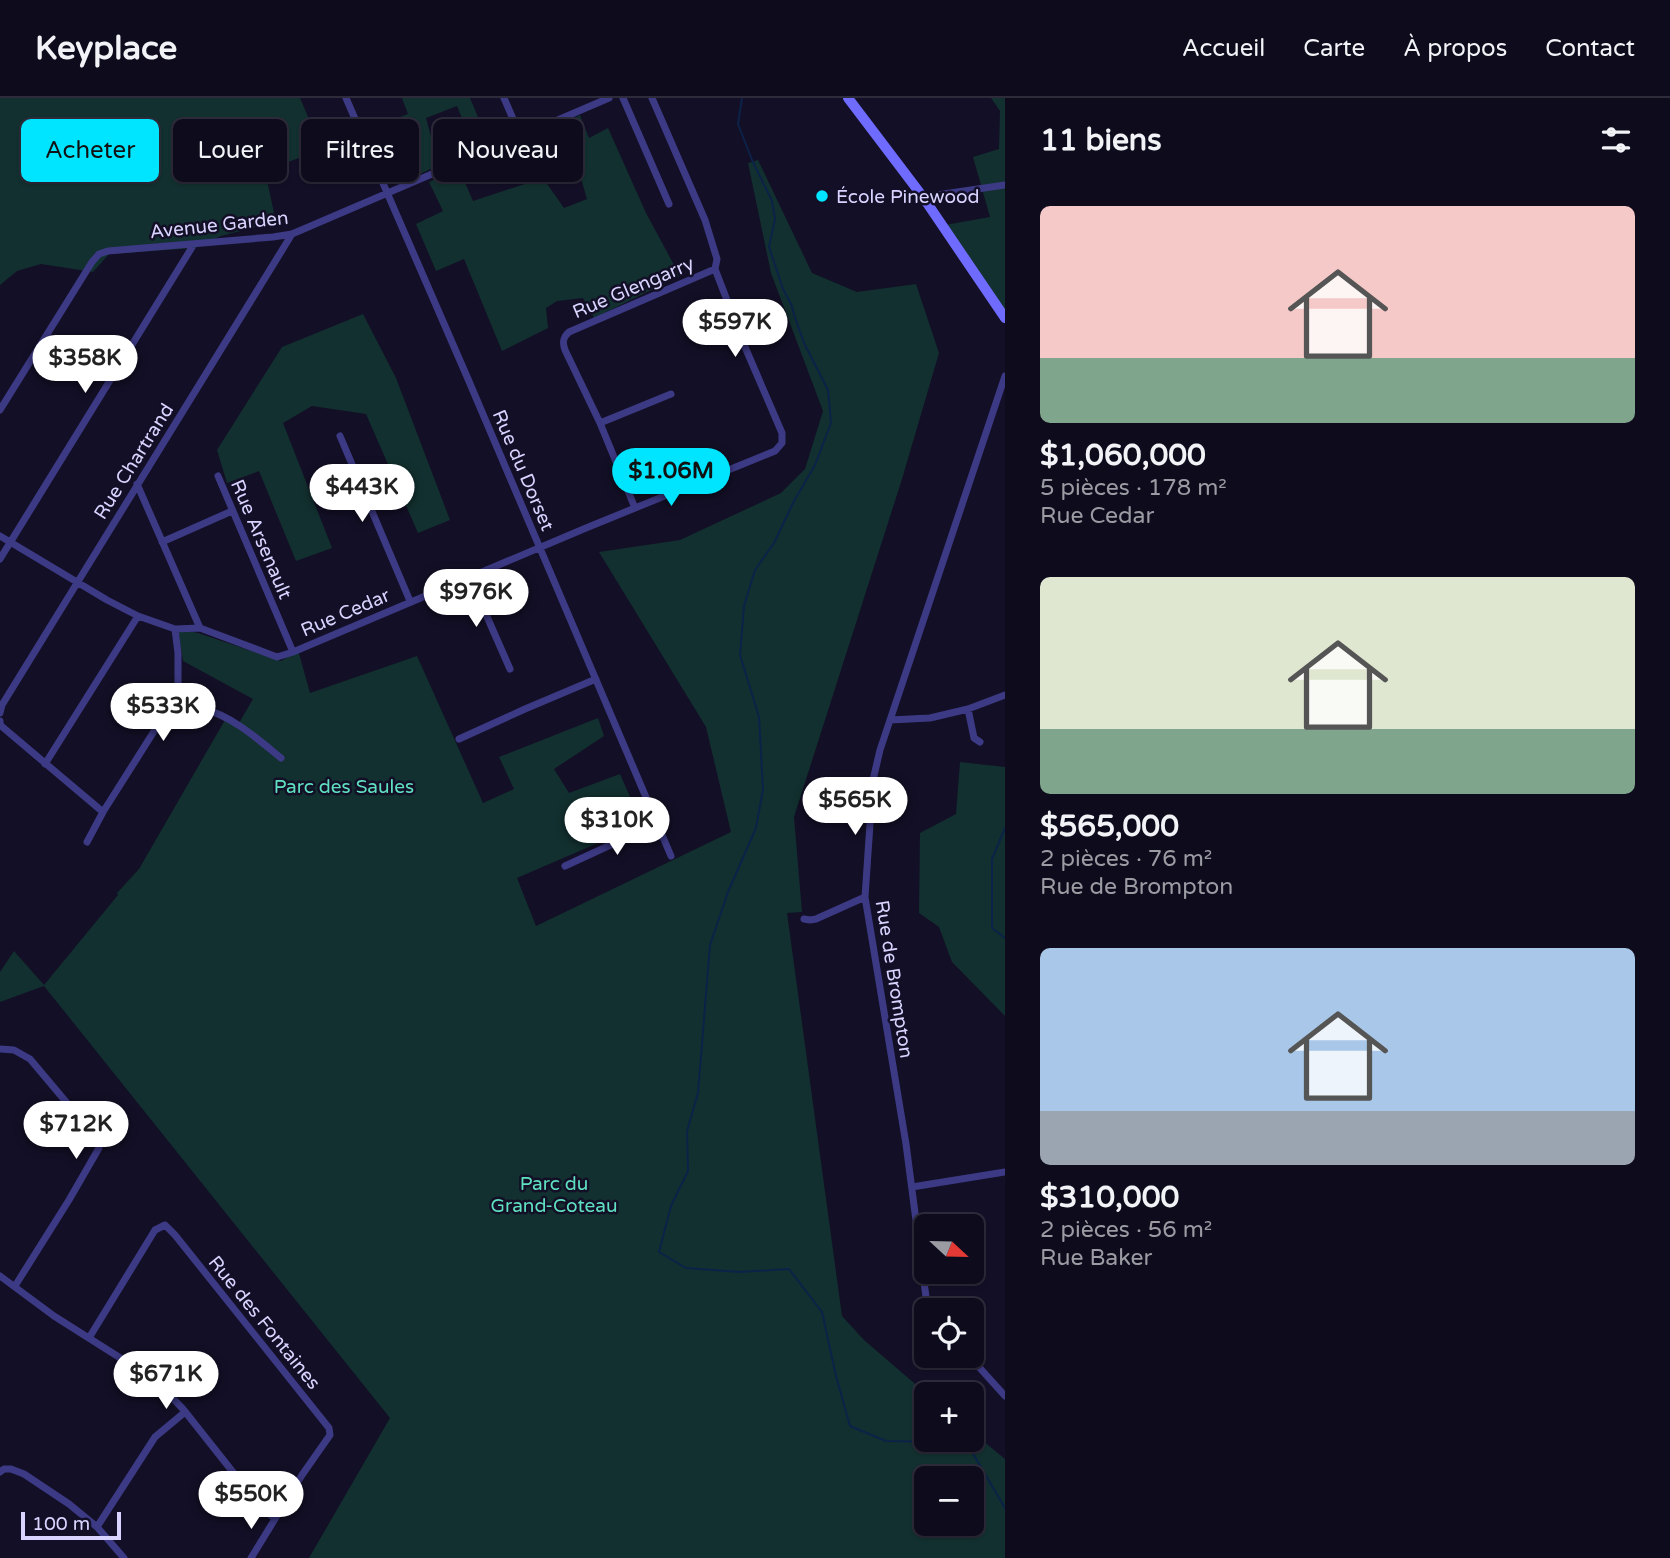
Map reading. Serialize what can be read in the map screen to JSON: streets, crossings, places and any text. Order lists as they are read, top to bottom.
{
  "streets": {
    "street": [
      "Avenue Garden",
      "Rue Glengarry",
      "Rue Chartrand",
      "Rue du Dorset",
      "Rue Arsenault",
      "Rue Cedar",
      "Rue de Brompton",
      "Rue des Fontaines"
    ]
  },
  "crossings": [
    ["Avenue Garden", "Rue Chartrand"],
    ["Avenue Garden", "Rue du Dorset"],
    ["Rue Glengarry", "Rue Cedar"],
    ["Rue Chartrand", "Rue Cedar"],
    ["Rue du Dorset", "Rue Cedar"],
    ["Rue Arsenault", "Rue Cedar"]
  ],
  "parks": ["Parc des Saules", "Parc du Grand-Coteau"],
  "places": ["École Pinewood"],
  "scale_bar": "100 m",
  "north": "right",
  "page": {
    "header": "Keyplace",
    "nav": [
      "Accueil",
      "Carte",
      "À propos",
      "Contact"
    ],
    "heading": "11 biens",
    "chip": [
      "Acheter",
      "Louer",
      "Filtres",
      "Nouveau"
    ],
    "list": [
      {
        "name": "$1,060,000",
        "note": "5 pièces · 178 m² · Rue Cedar"
      },
      {
        "name": "$565,000",
        "note": "2 pièces · 76 m² · Rue de Brompton"
      },
      {
        "name": "$310,000",
        "note": "2 pièces · 56 m² · Rue Baker"
      }
    ],
    "price": [
      "$597K",
      "$358K",
      "$1.06M",
      "$443K",
      "$976K",
      "$533K",
      "$565K",
      "$310K",
      "$712K",
      "$671K",
      "$550K"
    ],
    "map_buttons": ["+", "−"],
    "scale": "100 m"
  }
}
